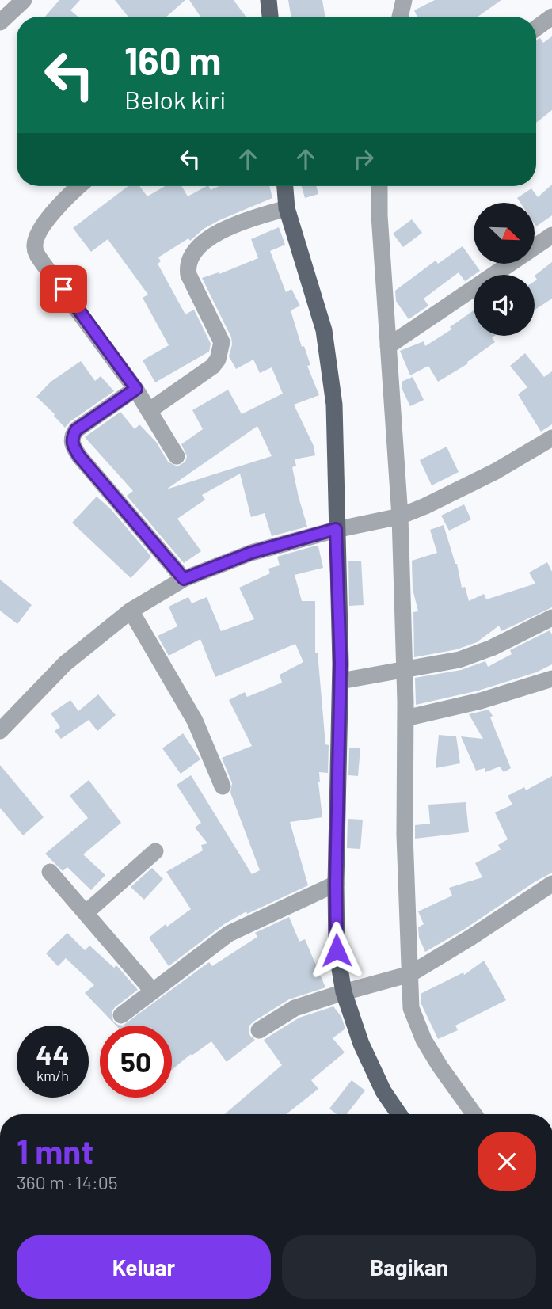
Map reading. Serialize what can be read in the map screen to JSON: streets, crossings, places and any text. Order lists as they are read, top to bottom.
{
  "north": "bottom right",
  "page": {
    "turn": ["160 m", "Belok kiri"],
    "speed": "44 km/h",
    "limit": "50",
    "heading": ["1 mnt", "360 m · 14:05"],
    "buttons": ["Keluar", "Bagikan"]
  }
}
